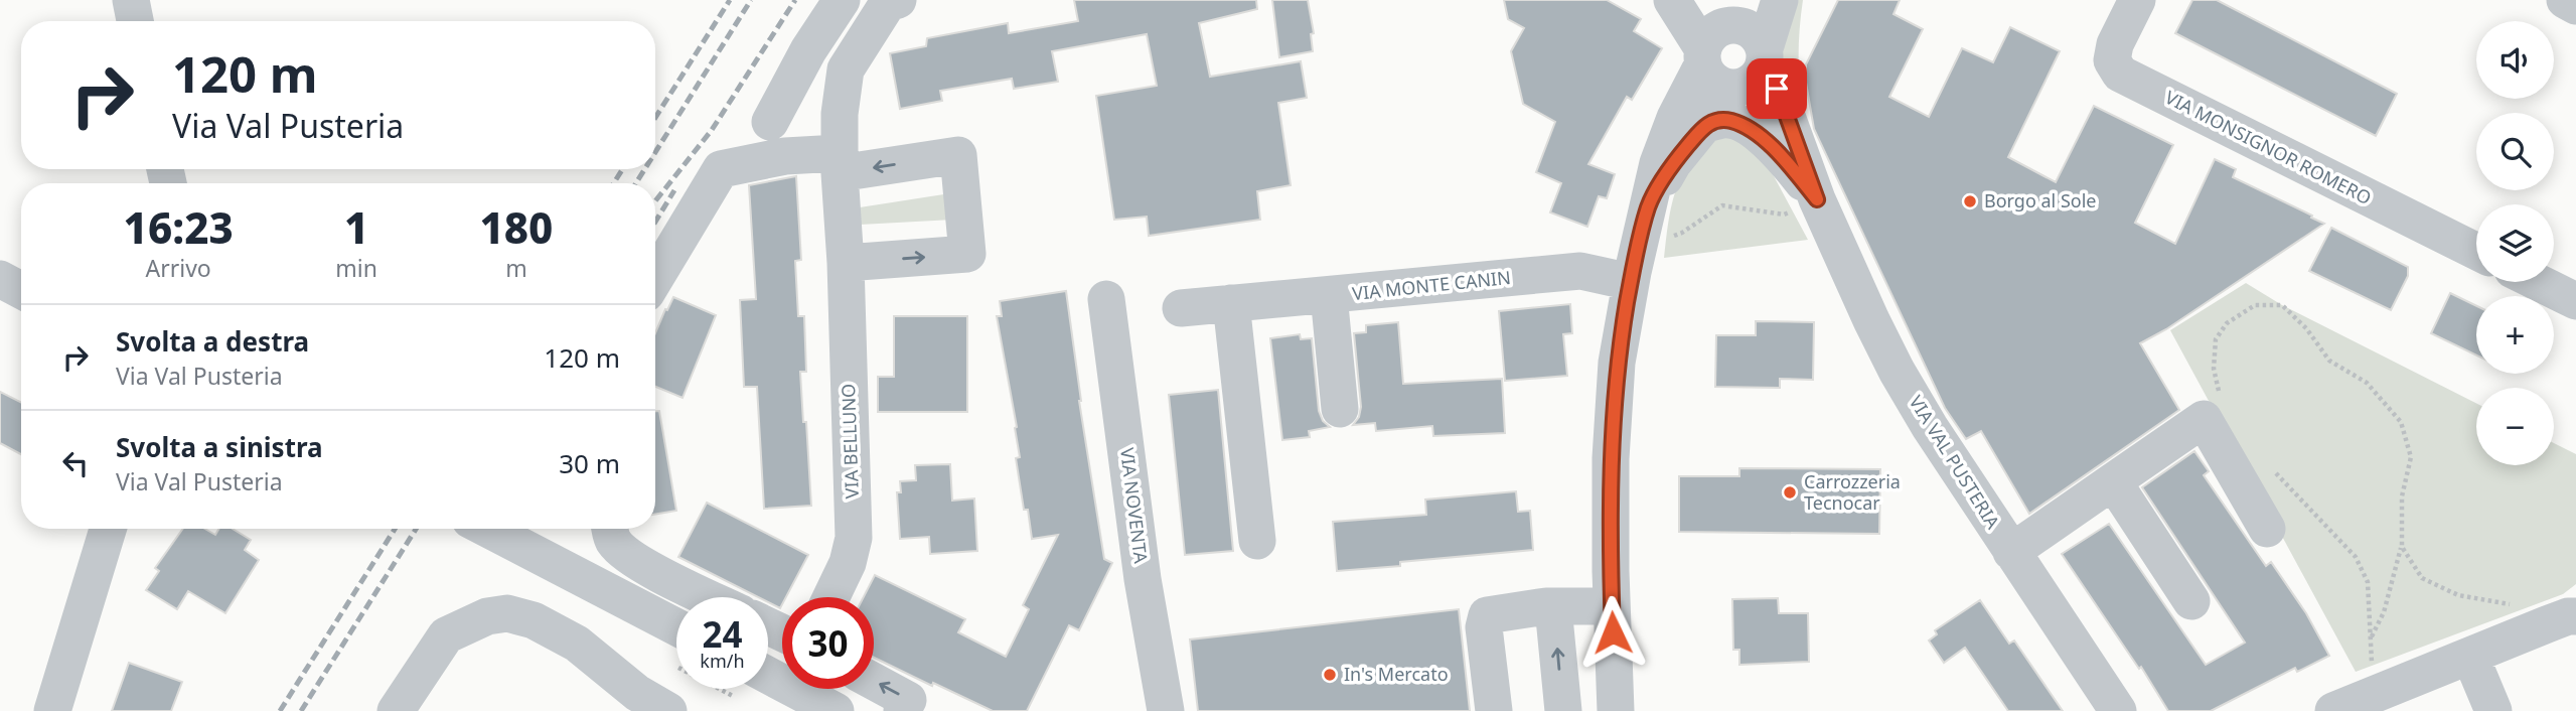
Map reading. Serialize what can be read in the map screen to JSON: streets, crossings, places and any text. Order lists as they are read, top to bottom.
{
  "streets": {
    "street": [
      "VIA MONSIGNOR ROMERO",
      "VIA MONTE CANIN",
      "VIA BELLUNO",
      "VIA VAL PUSTERIA",
      "VIA NOVENTA"
    ]
  },
  "places": ["Borgo al Sole", "Carrozzeria Tecnocar", "In's Mercato"],
  "page": {
    "map_buttons": ["+", "−"],
    "turn": ["120 m", "Via Val Pusteria"],
    "eta": [
      "16:23",
      "Arrivo",
      "1",
      "min",
      "180",
      "m"
    ],
    "list": [
      {
        "name": "Svolta a destra",
        "note": "Via Val Pusteria",
        "value": "120 m"
      },
      {
        "name": "Svolta a sinistra",
        "note": "Via Val Pusteria",
        "value": "30 m"
      }
    ],
    "speed": "24 km/h",
    "limit": "30"
  }
}
